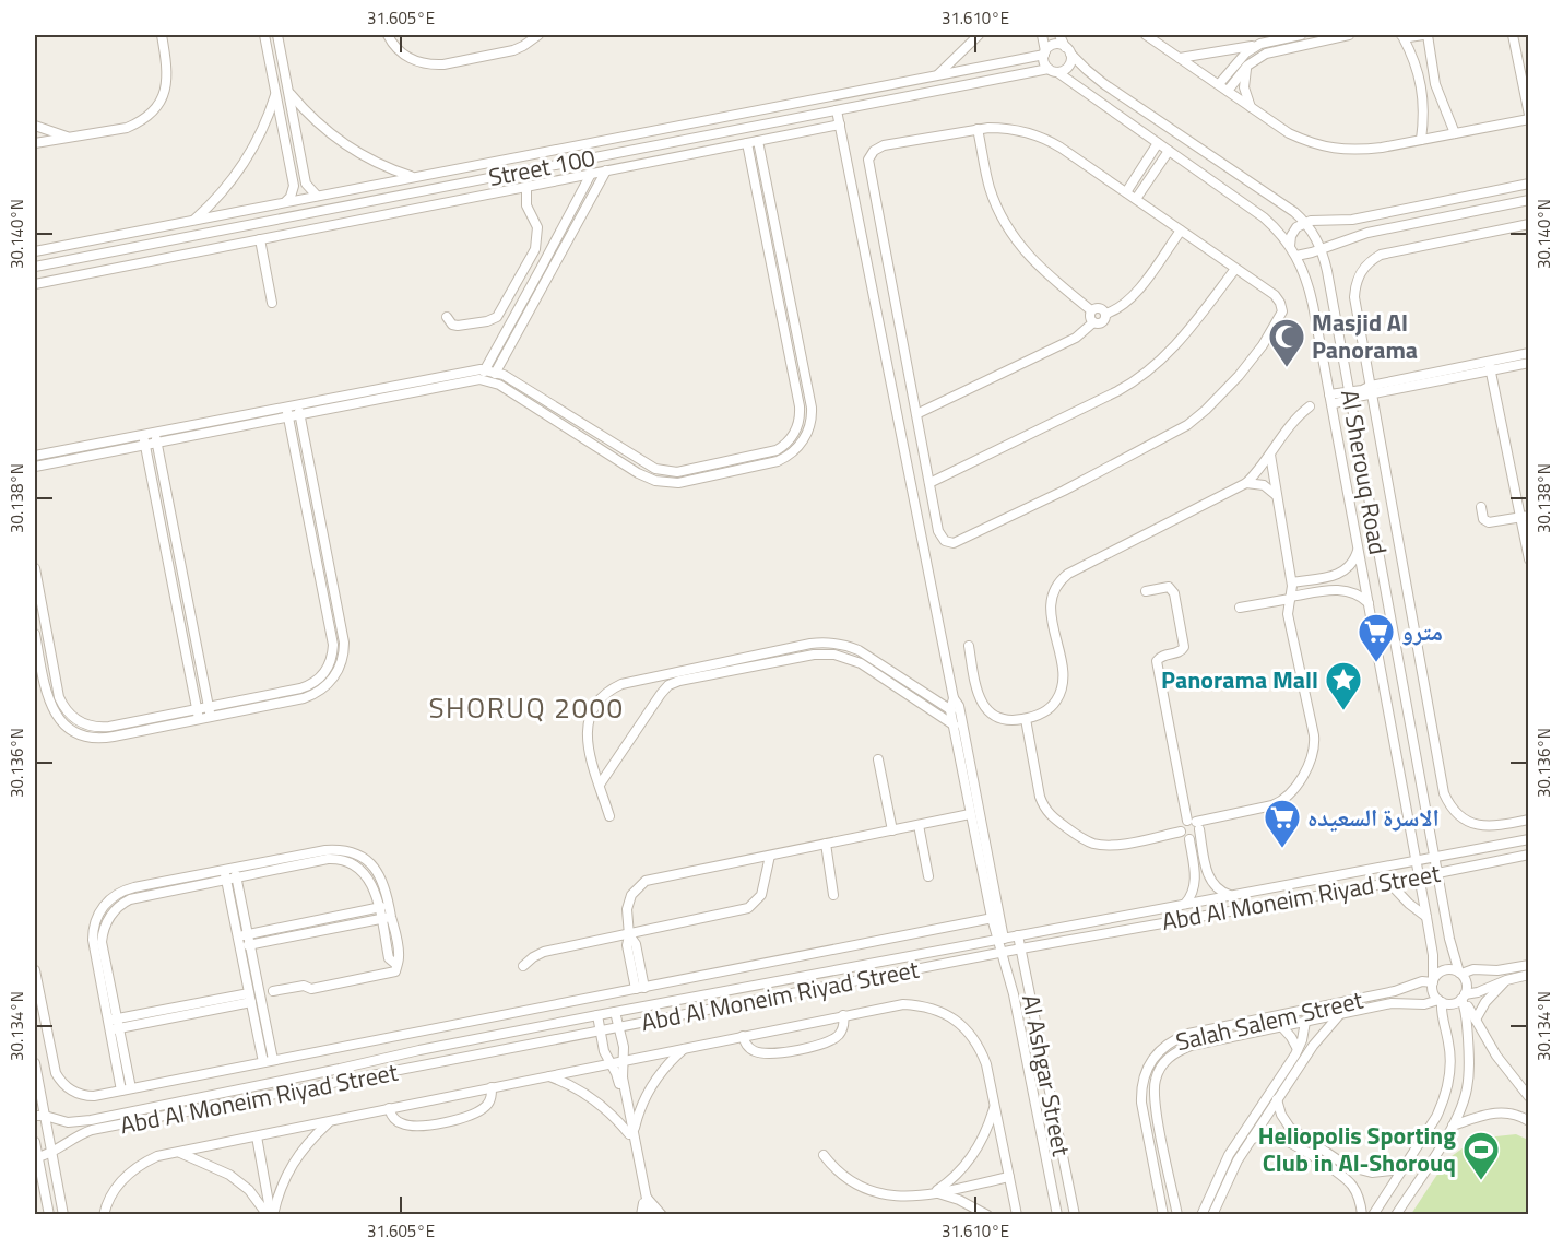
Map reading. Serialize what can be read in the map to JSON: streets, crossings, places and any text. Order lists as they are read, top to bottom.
{
  "streets": {
    "street": [
      "Street 100",
      "Al Sherouq Road",
      "Abd Al Moneim Riyad Street",
      "Salah Salem Street",
      "Al Ashgar Street"
    ]
  },
  "crossings": [
    ["Street 100", "Al Sherouq Road"],
    ["Al Sherouq Road", "Abd Al Moneim Riyad Street"],
    ["Al Sherouq Road", "Salah Salem Street"],
    ["Abd Al Moneim Riyad Street", "Al Ashgar Street"]
  ],
  "districts": ["SHORUQ 2000"],
  "places": {
    "mosque": ["Masjid Al Panorama"],
    "supermarket": ["مترو", "الاسرة السعيده"],
    "place": ["Panorama Mall"],
    "sports": ["Heliopolis Sporting Club in Al-Shorouq"]
  },
  "coordinates": [
    "31.605°E",
    "31.610°E",
    "30.140°N",
    "30.138°N",
    "30.136°N",
    "30.134°N"
  ]
}
